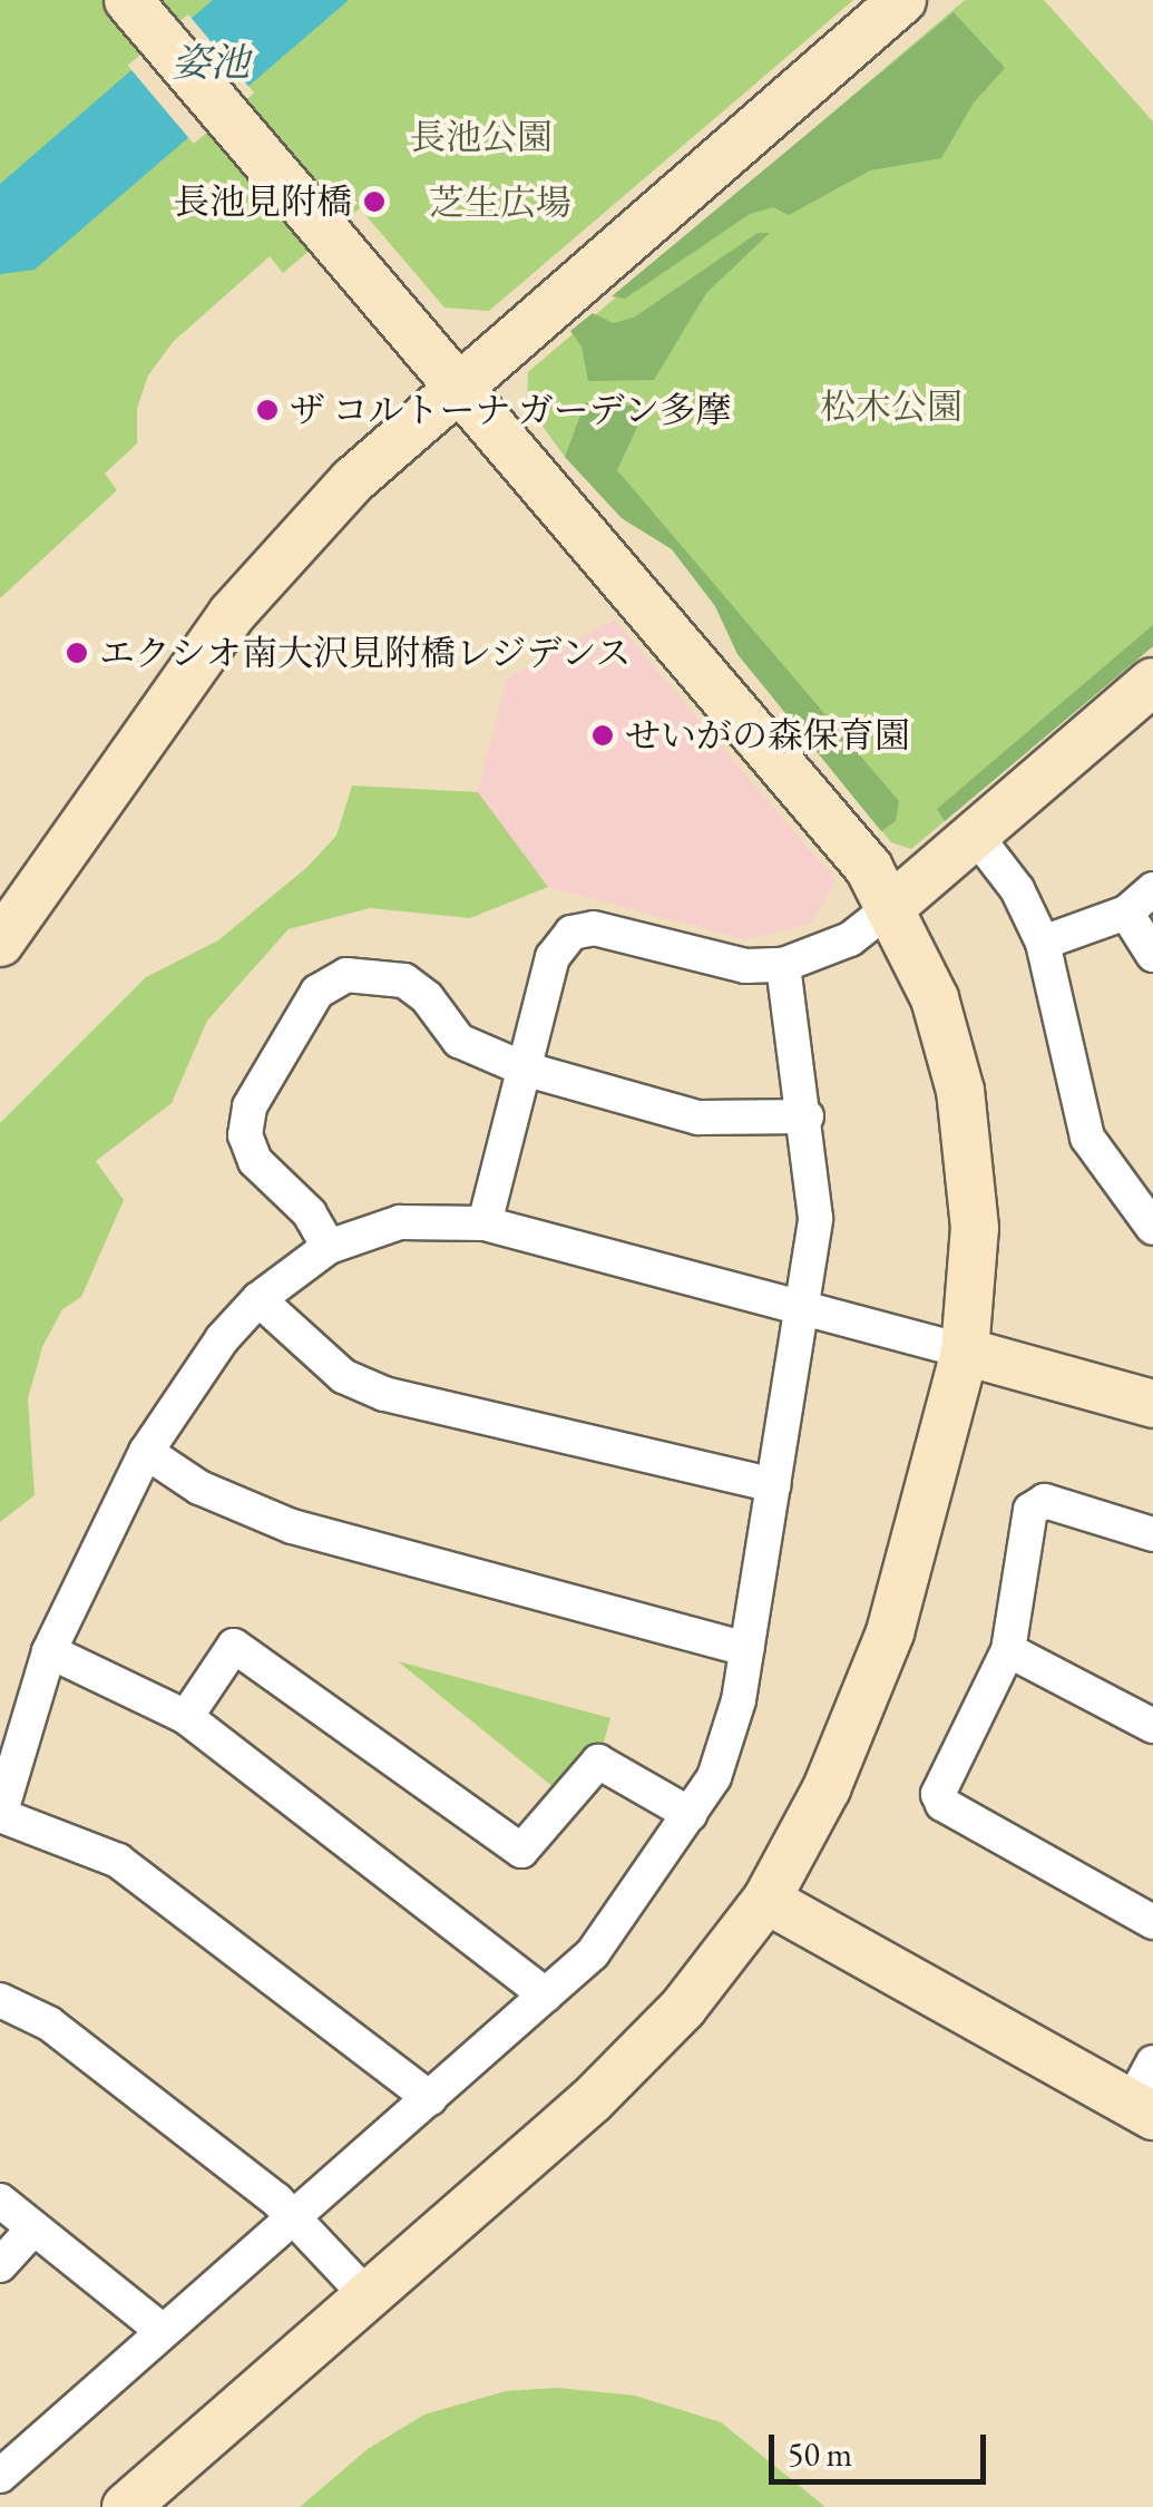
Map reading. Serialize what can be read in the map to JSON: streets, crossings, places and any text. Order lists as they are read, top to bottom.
{
  "water": ["姿池"],
  "parks": ["長池公園", "芝生広場", "松木公園"],
  "places": [
    "長池見附橋",
    "ザ コルトーナ ガーデン多摩",
    "エクシオ南大沢見附橋レジデンス",
    "せいがの森保育園"
  ],
  "scale_bar": "50 m"
}
